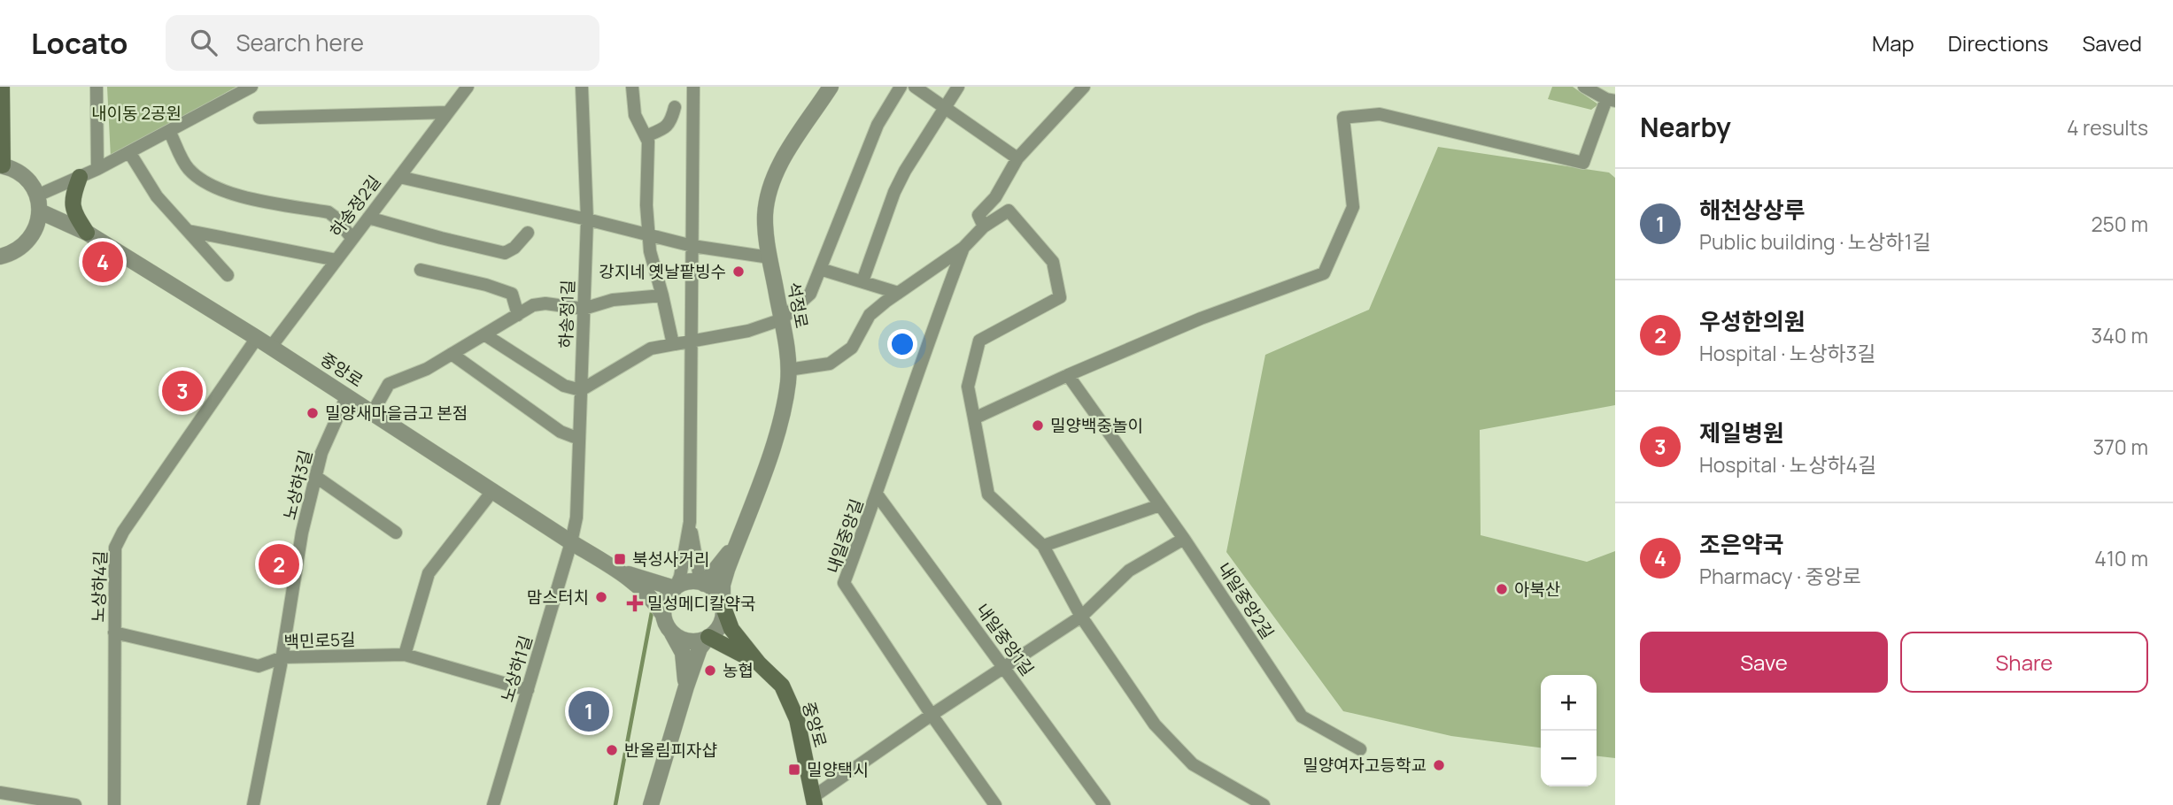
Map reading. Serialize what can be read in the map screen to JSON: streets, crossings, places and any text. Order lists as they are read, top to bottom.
{
  "streets": {
    "main road": ["중앙로"],
    "street": [
      "하송정2길",
      "석정로",
      "하송정1길",
      "노상하3길",
      "내일중앙길",
      "노상하4길",
      "내일중앙2길",
      "내일중앙1길",
      "백민로5길",
      "노상하1길"
    ]
  },
  "crossings": [
    ["하송정2길", "중앙로"],
    ["하송정1길", "중앙로"],
    ["하송정1길", "노상하1길"],
    ["중앙로", "노상하3길"],
    ["중앙로", "노상하4길"],
    ["중앙로", "노상하1길"],
    ["노상하3길", "백민로5길"],
    ["내일중앙길", "내일중앙1길"],
    ["노상하4길", "백민로5길"],
    ["백민로5길", "노상하1길"]
  ],
  "parks": ["내이동 2공원"],
  "places": {
    "other": [
      "강지네 옛날팥빙수",
      "밀양새마을금고 본점",
      "밀양백중놀이",
      "아북산",
      "맘스터치",
      "농협",
      "반올림피자샵",
      "밀양여자고등학교"
    ],
    "transit": ["북성사거리", "밀양택시"],
    "health": ["밀성메디칼약국"]
  },
  "page": {
    "header": "Locato",
    "search": "Search here",
    "nav": ["Map", "Directions", "Saved"],
    "heading": ["Nearby", "4 results"],
    "list": [
      {
        "mark": "1",
        "name": "해천상상루",
        "note": "Public building · 노상하1길",
        "value": "250 m"
      },
      {
        "mark": "2",
        "name": "우성한의원",
        "note": "Hospital · 노상하3길",
        "value": "340 m"
      },
      {
        "mark": "3",
        "name": "제일병원",
        "note": "Hospital · 노상하4길",
        "value": "370 m"
      },
      {
        "mark": "4",
        "name": "조은약국",
        "note": "Pharmacy · 중앙로",
        "value": "410 m"
      }
    ],
    "pins": [
      "4",
      "3",
      "2",
      "1"
    ],
    "buttons": ["Save", "Share"],
    "map_buttons": ["+", "−"]
  }
}
